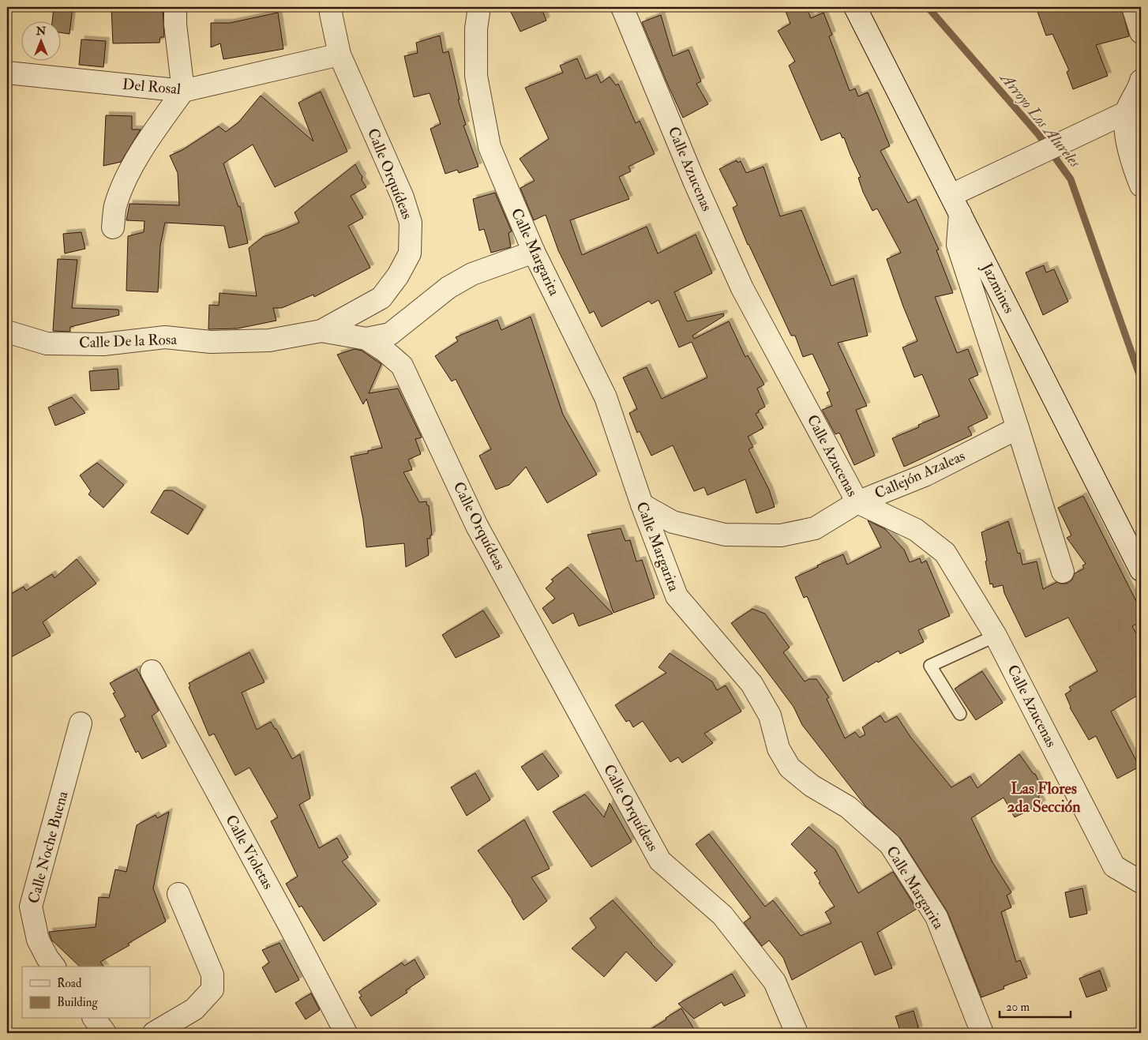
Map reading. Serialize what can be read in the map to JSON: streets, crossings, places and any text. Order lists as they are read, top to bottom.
{
  "streets": {
    "street": [
      "Del Rosal",
      "Calle Azucenas",
      "Calle Orquídeas",
      "Calle Margarita",
      "Jazmines",
      "Calle De la Rosa",
      "Callejón Azaleas",
      "Calle Noche Buena",
      "Calle Violetas"
    ]
  },
  "crossings": [
    ["Del Rosal", "Calle Orquídeas"],
    ["Calle Azucenas", "Callejón Azaleas"],
    ["Calle Orquídeas", "Calle De la Rosa"],
    ["Calle Margarita", "Callejón Azaleas"]
  ],
  "districts": ["Las Flores 2da Sección"],
  "water": ["Arroyo Los Alureles"],
  "legend": ["Road", "Building"],
  "scale_bar": "20 m",
  "north": "top"
}
